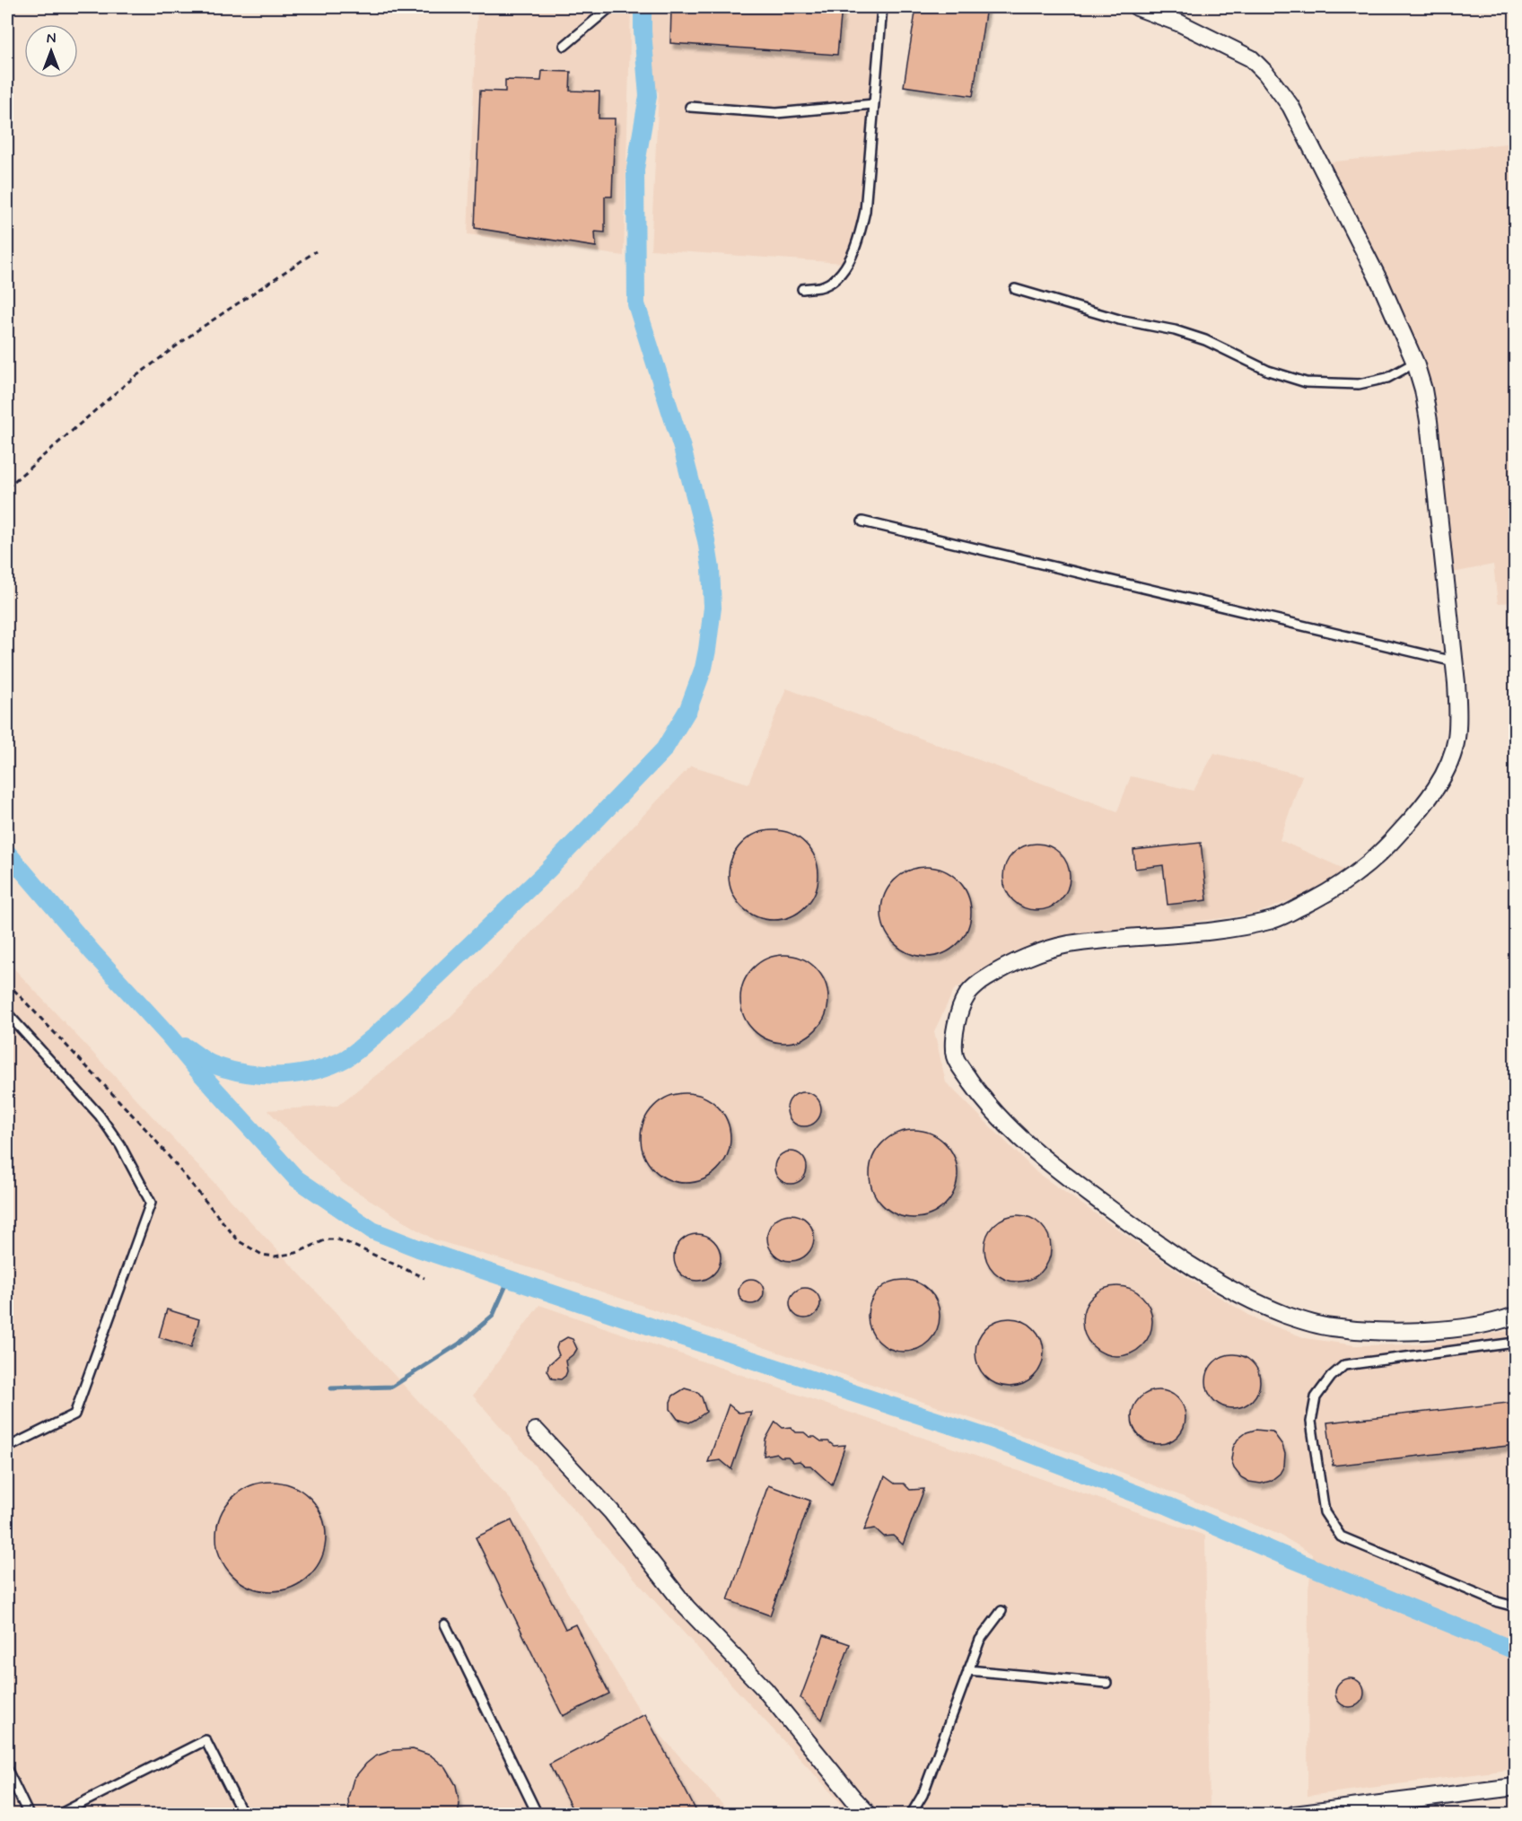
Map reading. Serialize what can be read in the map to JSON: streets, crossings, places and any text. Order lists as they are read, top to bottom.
{
  "north": "top"
}
